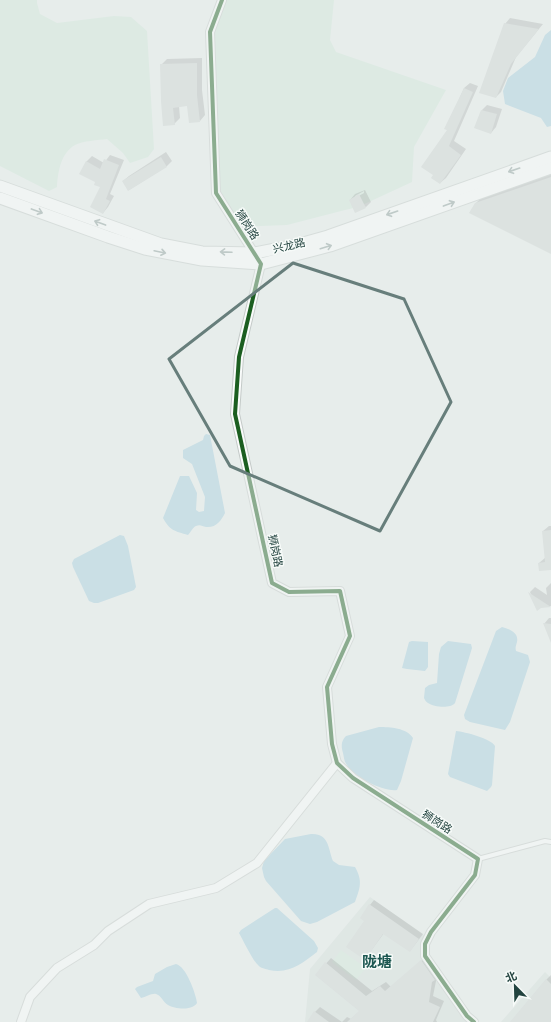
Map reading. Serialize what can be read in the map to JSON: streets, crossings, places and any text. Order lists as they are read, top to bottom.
{
  "streets": {
    "main road": ["兴龙路"],
    "street": ["狮岗路"]
  },
  "crossings": [
    ["狮岗路", "兴龙路"]
  ],
  "districts": ["陇塘"],
  "north": "top left"
}
